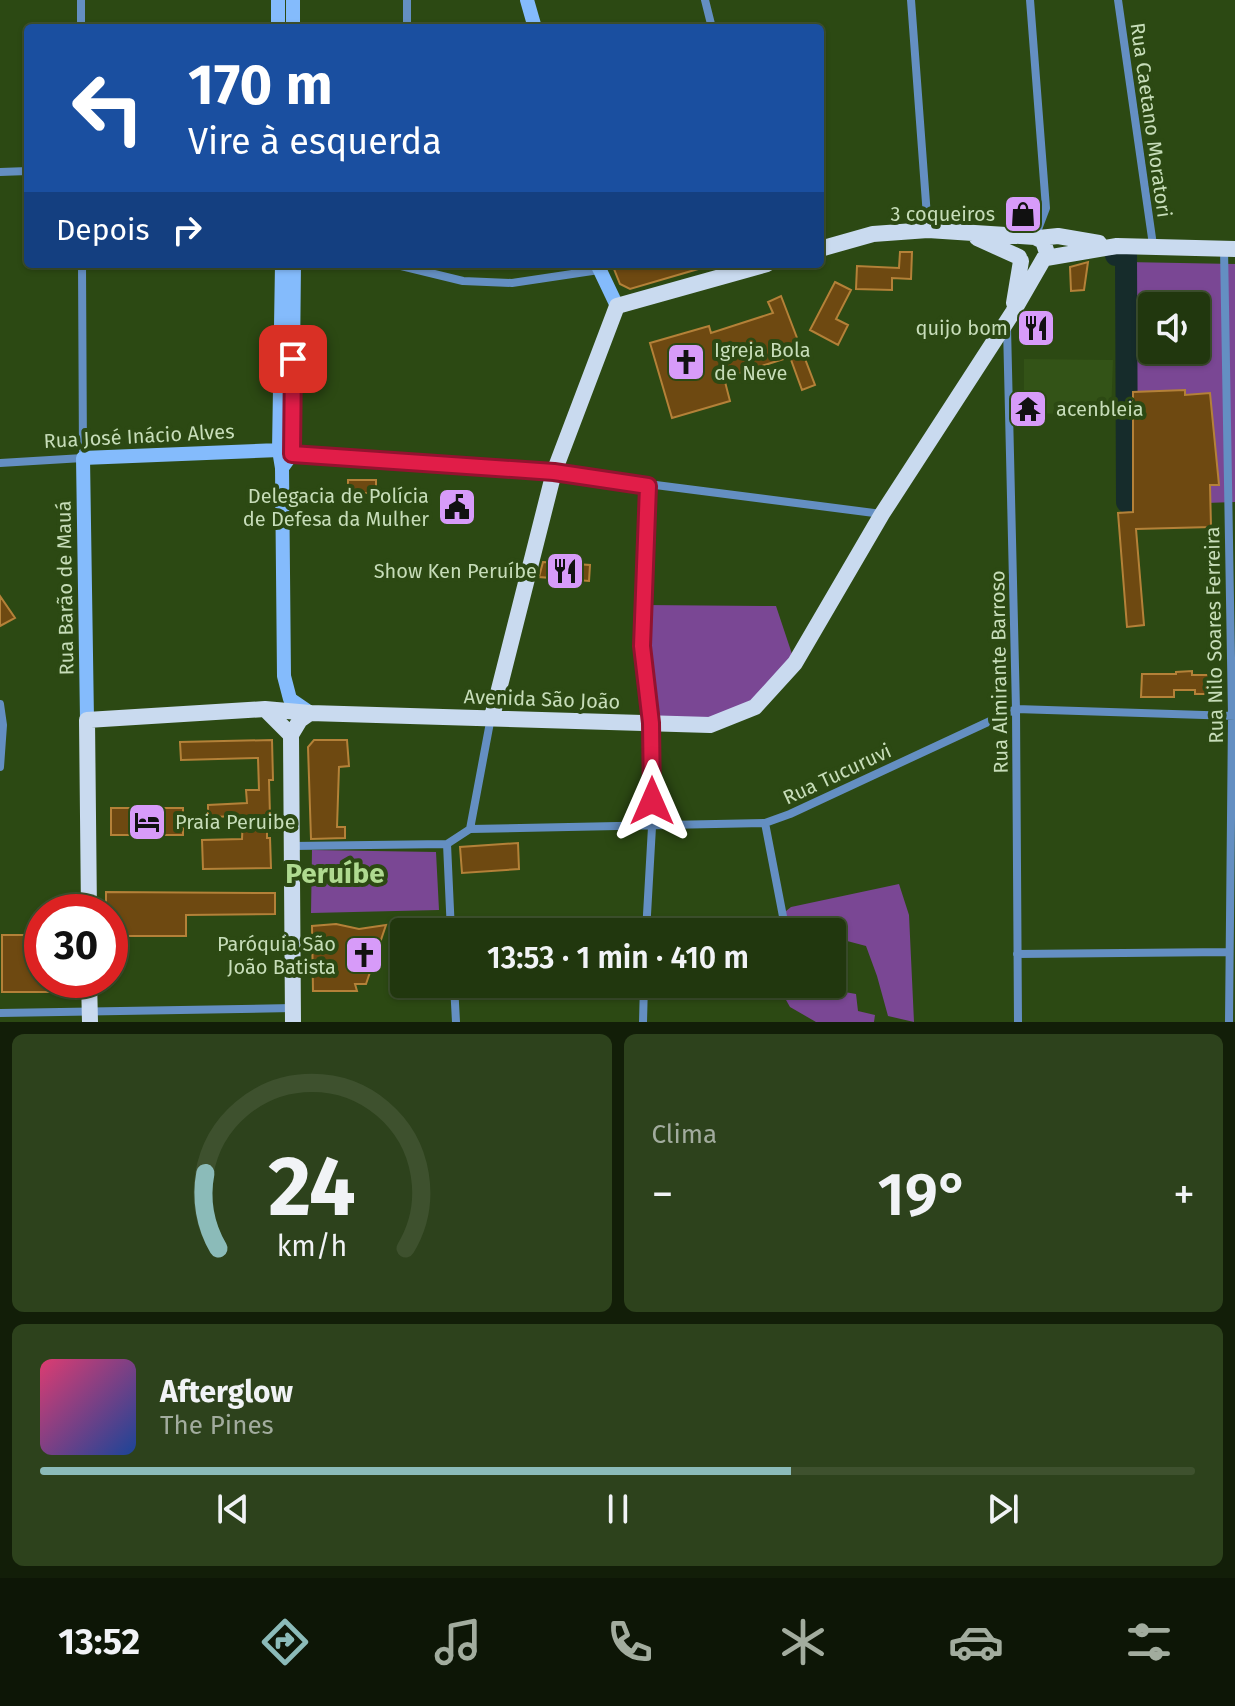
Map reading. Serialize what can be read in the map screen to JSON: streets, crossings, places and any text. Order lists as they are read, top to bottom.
{
  "streets": {
    "main road": ["Rua José Inácio Alves", "Rua Barão de Mauá", "Avenida São João"],
    "street": [
      "Rua Caetano Moratori",
      "Rua Nilo Soares Ferreira",
      "Rua Almirante Barroso",
      "Rua Tucuruvi"
    ]
  },
  "crossings": [
    ["Rua José Inácio Alves", "Rua Barão de Mauá"],
    ["Rua Barão de Mauá", "Avenida São João"],
    ["Rua Nilo Soares Ferreira", "Rua Tucuruvi"],
    ["Rua Almirante Barroso", "Avenida São João"],
    ["Rua Almirante Barroso", "Rua Tucuruvi"]
  ],
  "districts": ["Peruíbe"],
  "places": {
    "shop": ["3 coqueiros"],
    "restaurant": ["quijo bom", "Show Ken Peruíbe"],
    "church": ["Igreja Bola de Neve", "Paróquia São João Batista"],
    "temple": ["acenbleia"],
    "public building": ["Delegacia de Polícia de Defesa da Mulher"],
    "hotel": ["Praia Peruibe"]
  },
  "page": {
    "turn": ["170 m", "Vire à esquerda"],
    "then": "Depois",
    "limit": "30",
    "trip": "13:53 · 1 min · 410 m",
    "tile": "Clima",
    "heat": ["−", "19°", "+"],
    "song": ["Afterglow", "The Pines"],
    "tabs": "13:52",
    "gauge": ["24", "km/h"]
  }
}
